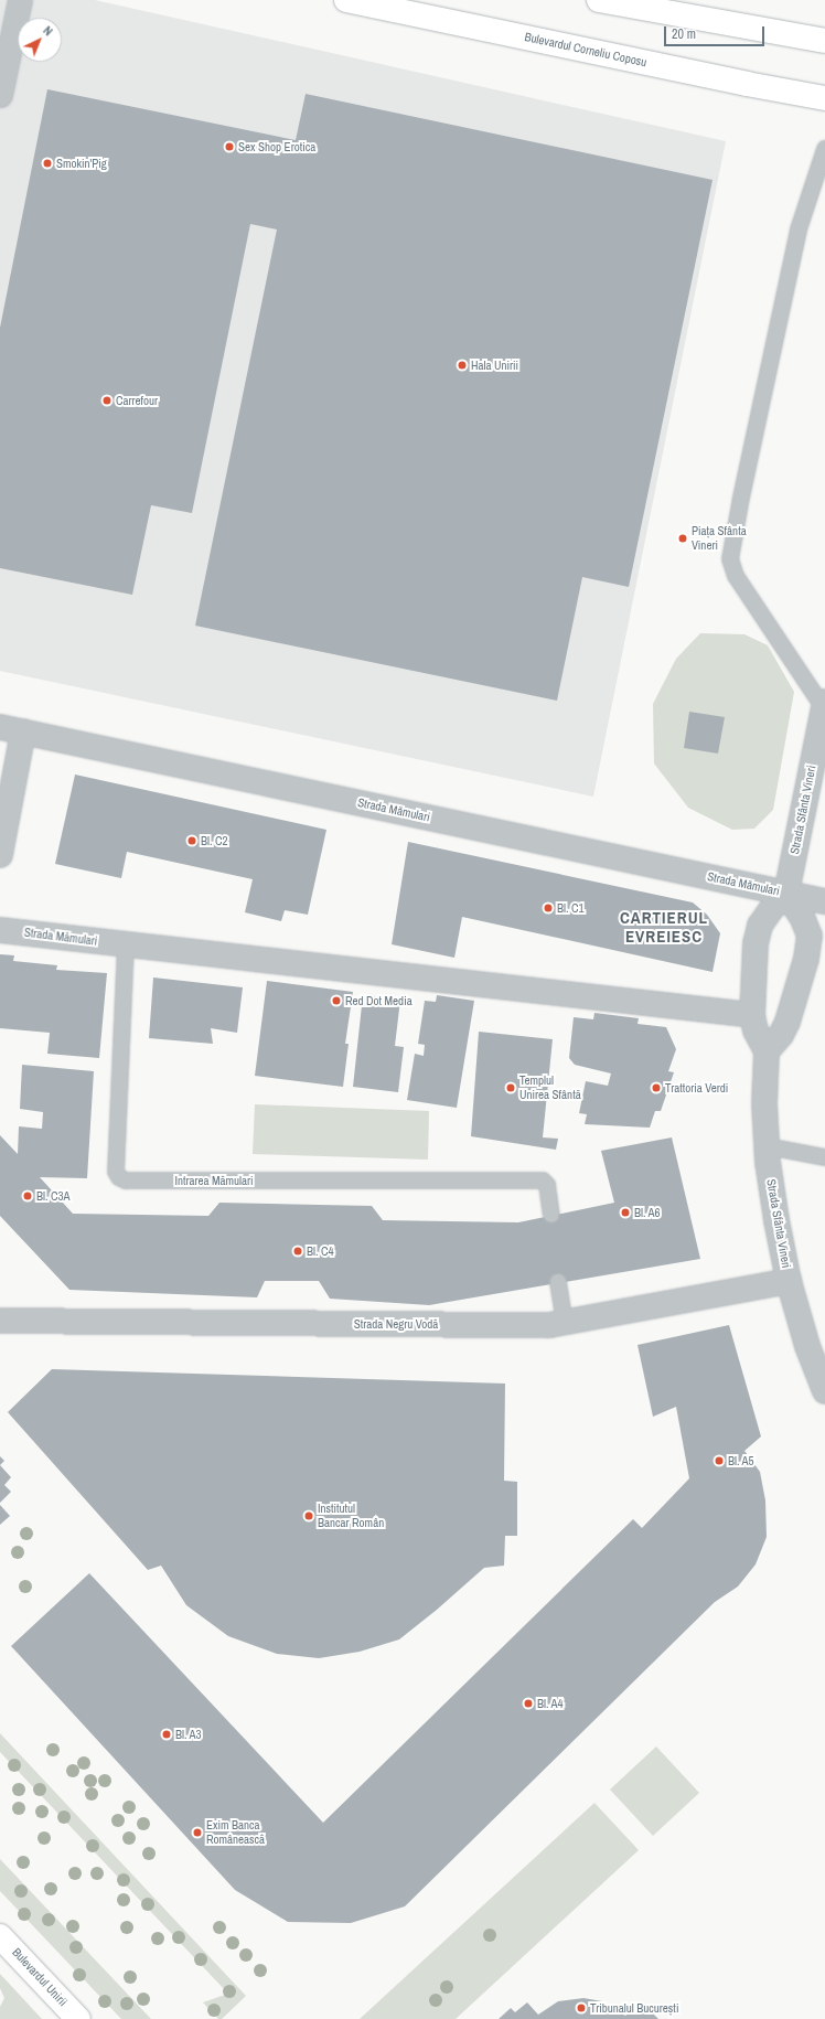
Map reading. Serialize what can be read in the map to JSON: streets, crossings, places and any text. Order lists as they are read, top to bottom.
{
  "streets": {
    "main road": ["Bulevardul Corneliu Coposu", "Bulevardul Unirii"],
    "street": ["Strada Mămulari", "Strada Sfânta Vineri", "Strada Negru Vodă"],
    "lane": ["Intrarea Mămulari"]
  },
  "crossings": [
    ["Strada Mămulari", "Strada Sfânta Vineri"],
    ["Strada Mămulari", "Intrarea Mămulari"],
    ["Strada Sfânta Vineri", "Strada Negru Vodă"]
  ],
  "districts": ["CARTIERUL EVREIESC"],
  "places": [
    "Sex Shop Erotica",
    "Smokin'Pig",
    "Hala Unirii",
    "Carrefour",
    "Piața Sfânta Vineri",
    "Bl. C2",
    "Bl. C1",
    "Red Dot Media",
    "Templul Unirea Sfântă",
    "Trattoria Verdi",
    "Bl. C3A",
    "Bl. A6",
    "Bl. C4",
    "Bl. A5",
    "Institutul Bancar Român",
    "Bl. A4",
    "Bl. A3",
    "Exim Banca Românească",
    "Tribunalul București"
  ],
  "scale_bar": "20 m",
  "north": "top right"
}
